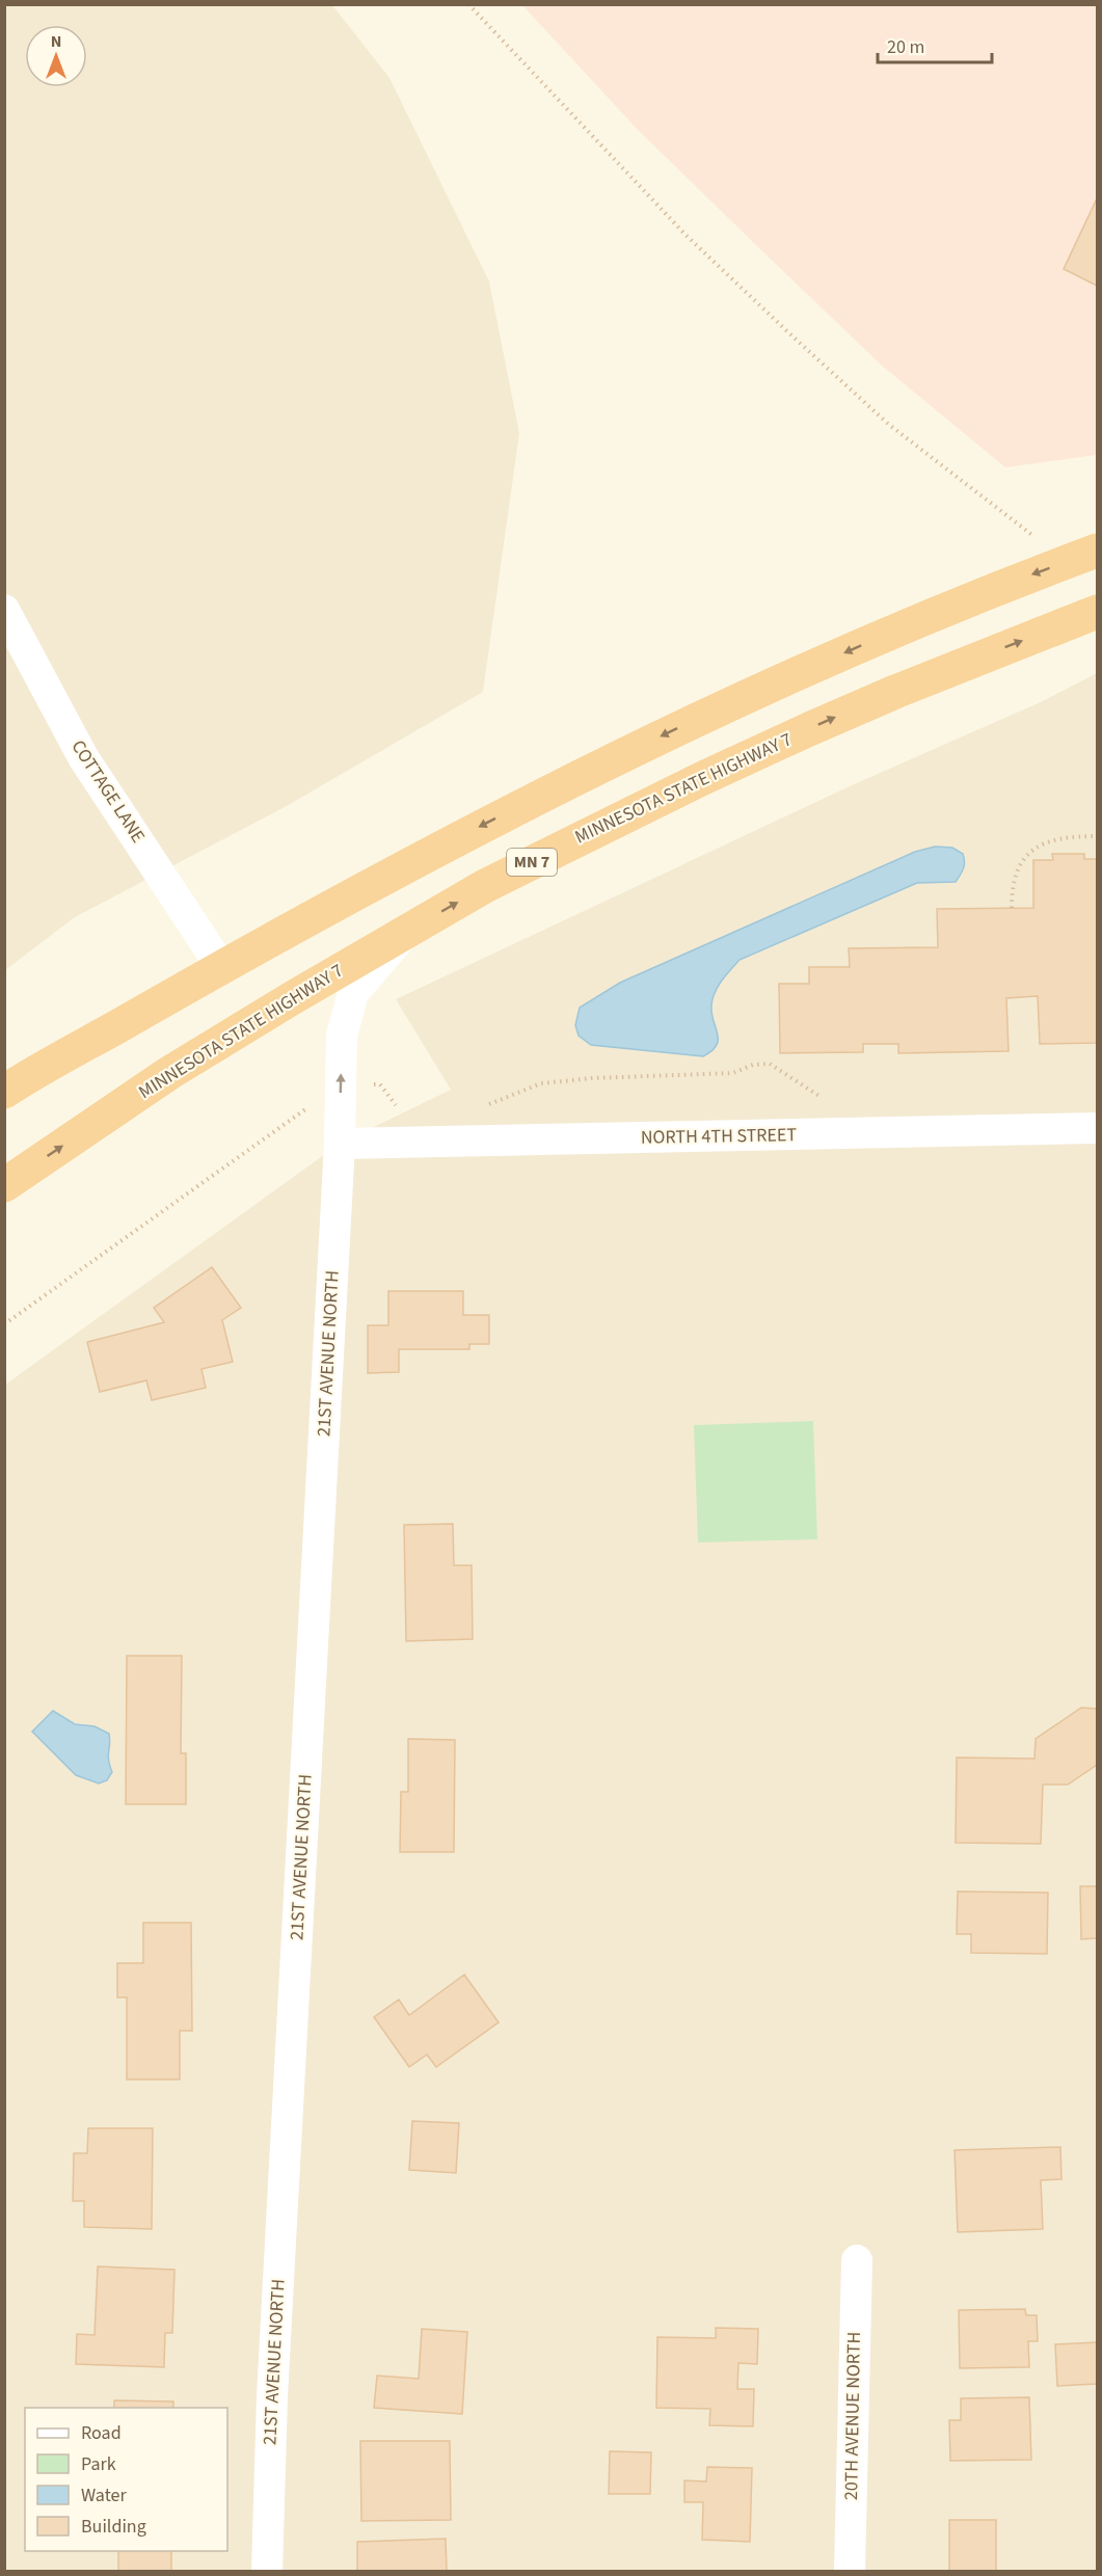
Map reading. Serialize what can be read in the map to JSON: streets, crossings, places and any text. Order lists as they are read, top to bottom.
{
  "streets": {
    "highway": ["MINNESOTA STATE HIGHWAY 7", "MN 7"],
    "street": [
      "COTTAGE LANE",
      "NORTH 4TH STREET",
      "21ST AVENUE NORTH",
      "20TH AVENUE NORTH"
    ]
  },
  "crossings": [
    ["MINNESOTA STATE HIGHWAY 7", "21ST AVENUE NORTH"],
    ["NORTH 4TH STREET", "21ST AVENUE NORTH"]
  ],
  "legend": [
    "Road",
    "Park",
    "Water",
    "Building"
  ],
  "scale_bar": "20 m",
  "north": "top"
}
